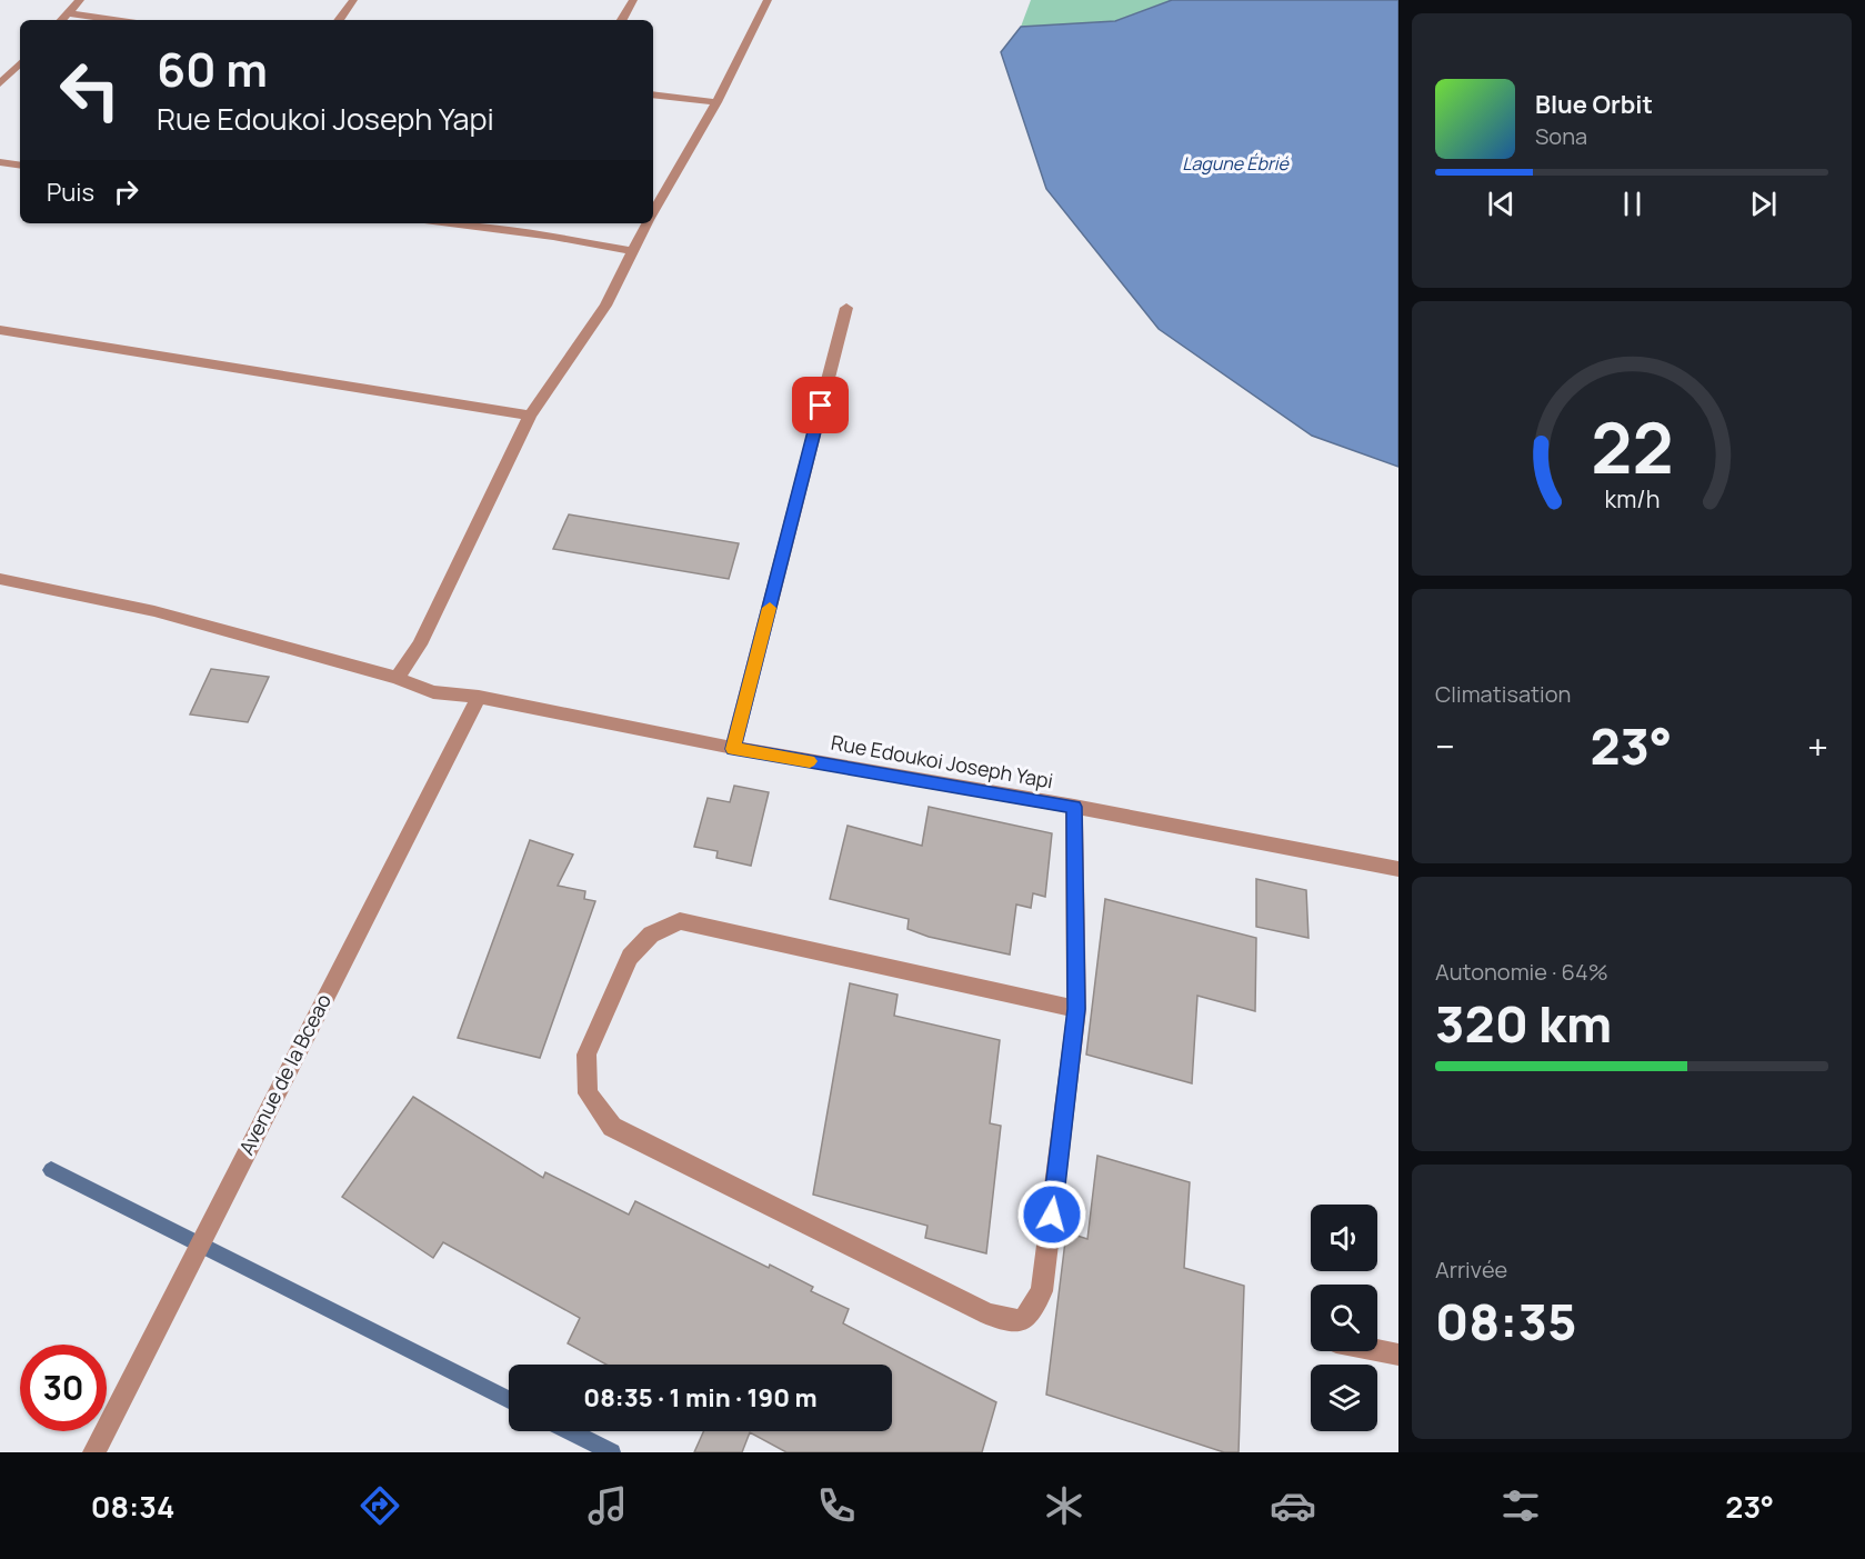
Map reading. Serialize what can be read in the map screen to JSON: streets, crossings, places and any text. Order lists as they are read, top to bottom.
{
  "streets": {
    "street": ["Rue Edoukoi Joseph Yapi", "Avenue de la Bceao"]
  },
  "crossings": [
    ["Rue Edoukoi Joseph Yapi", "Avenue de la Bceao"]
  ],
  "water": ["Lagune Ébrié"],
  "page": {
    "turn": ["60 m", "Rue Edoukoi Joseph Yapi"],
    "song": ["Blue Orbit", "Sona"],
    "then": "Puis",
    "tile": [
      "Climatisation",
      ["Autonomie · 64%", "320 km"],
      ["Arrivée", "08:35"]
    ],
    "heat": ["−", "23°", "+"],
    "limit": "30",
    "trip": "08:35 · 1 min · 190 m",
    "tabs": ["08:34", "23°"],
    "gauge": ["22", "km/h"]
  }
}
